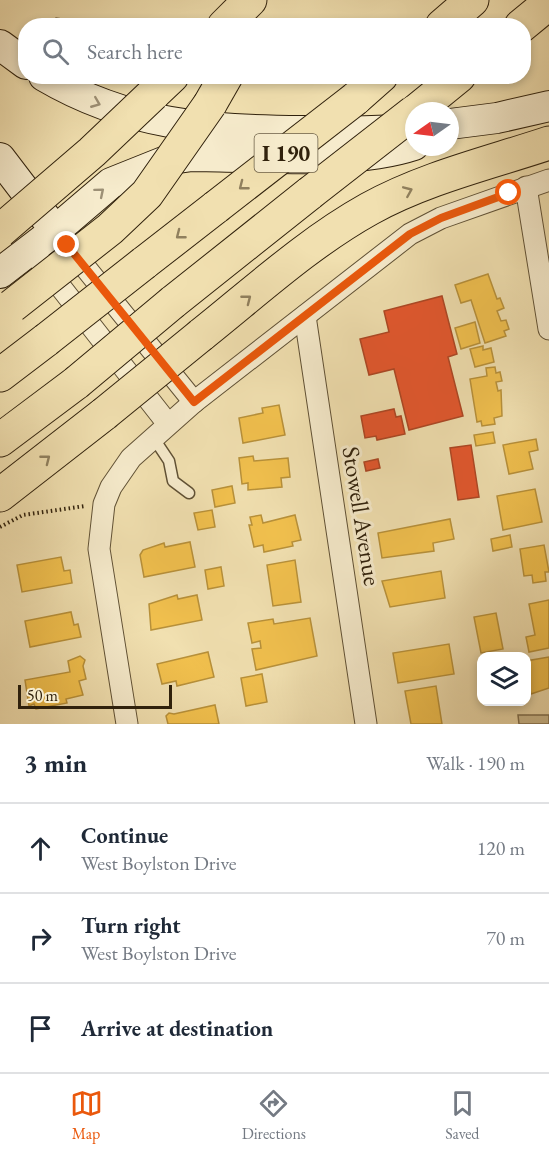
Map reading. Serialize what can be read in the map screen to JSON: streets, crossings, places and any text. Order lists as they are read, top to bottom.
{
  "streets": {
    "highway": ["I 190"],
    "street": ["Stowell Avenue"]
  },
  "scale_bar": "50 m",
  "north": "left",
  "page": {
    "search": "Search here",
    "scale": "50 m",
    "heading": ["3 min", "Walk · 190 m"],
    "list": [
      ["Continue", "West Boylston Drive", "120 m"],
      ["Turn right", "West Boylston Drive", "70 m"],
      "Arrive at destination"
    ],
    "nav": ["Map", "Directions", "Saved"]
  }
}
